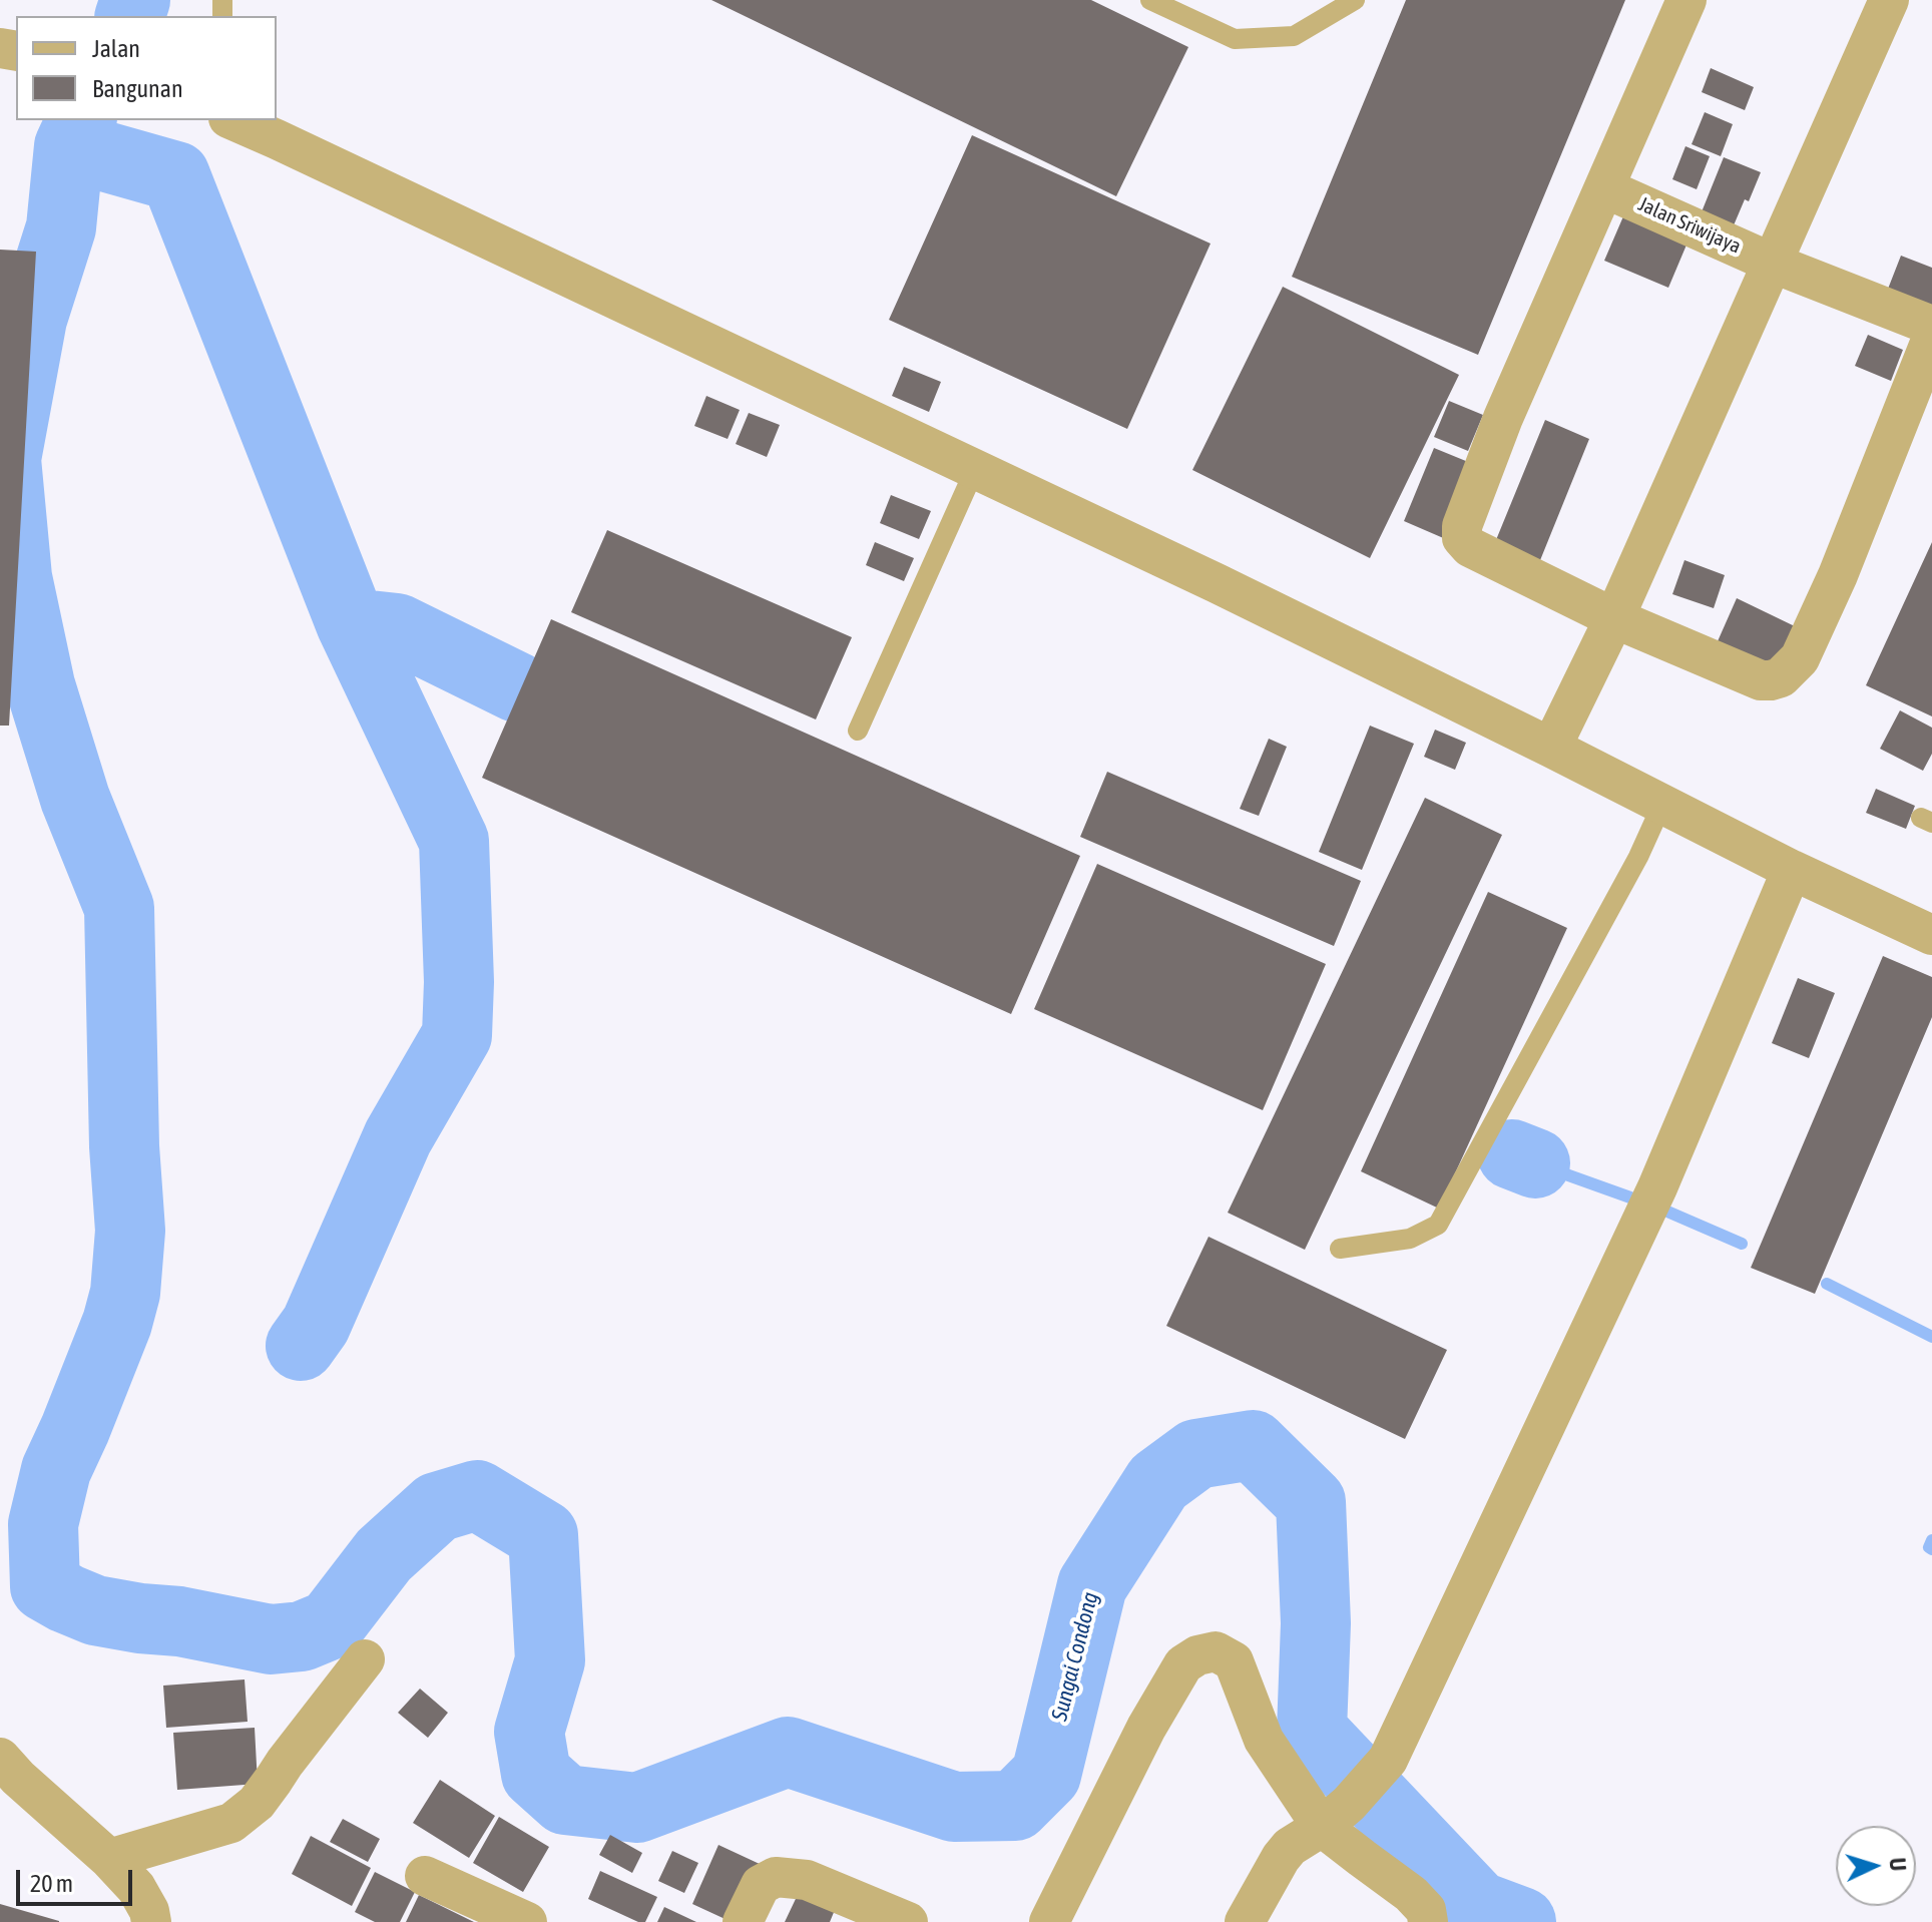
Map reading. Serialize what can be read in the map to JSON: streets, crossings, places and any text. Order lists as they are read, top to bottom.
{
  "streets": {
    "street": ["Jalan Sriwijaya"]
  },
  "water": ["Sungai Condong"],
  "legend": ["Jalan", "Bangunan"],
  "scale_bar": "20 m",
  "north": "right"
}
